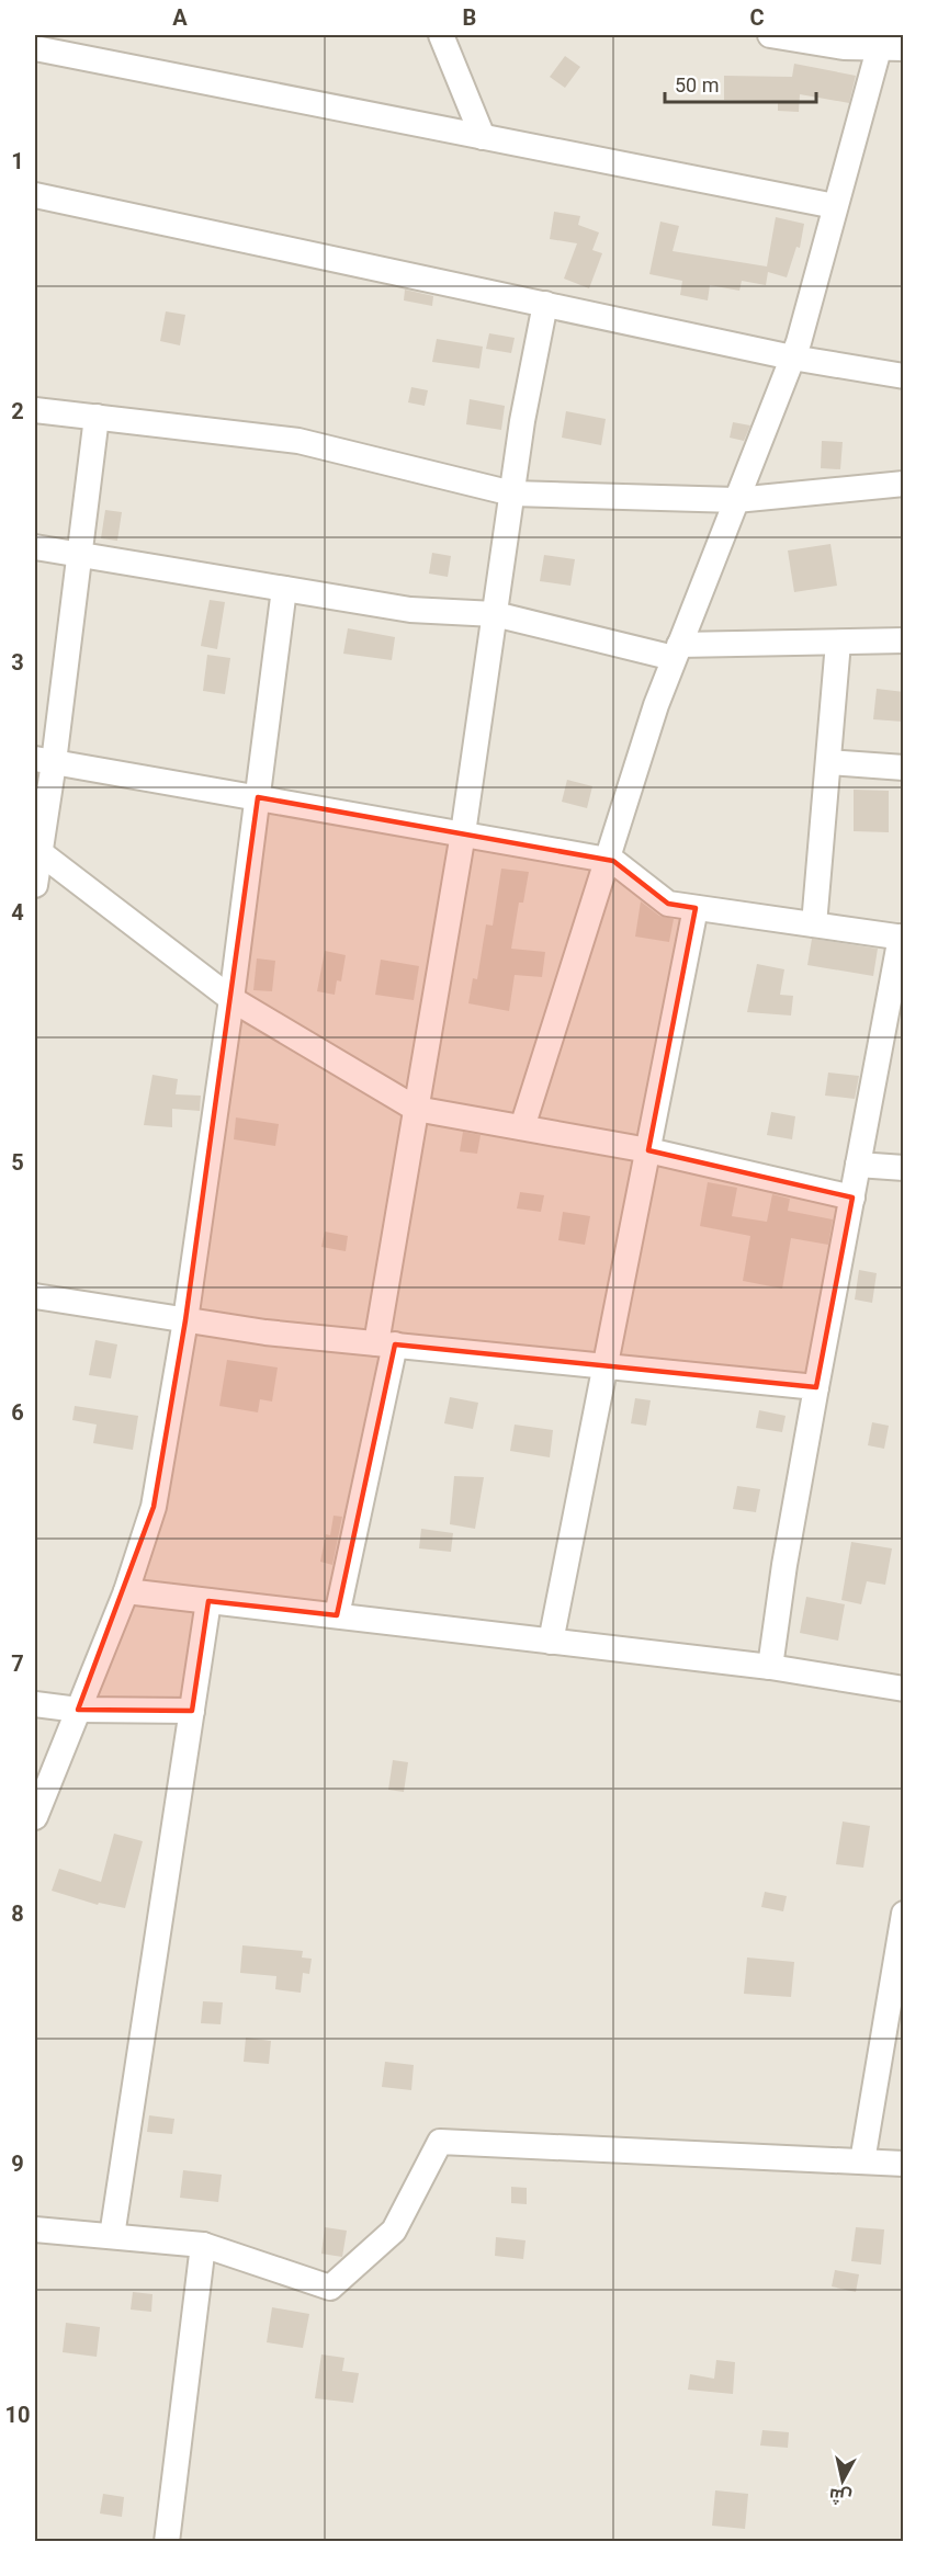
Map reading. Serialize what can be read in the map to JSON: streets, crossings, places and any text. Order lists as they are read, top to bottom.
{
  "scale_bar": "50 m",
  "north": "bottom",
  "grid": {
    "columns": ["A", "B", "C"],
    "rows": [
      "1",
      "2",
      "3",
      "4",
      "5",
      "6",
      "7",
      "8",
      "9",
      "10"
    ]
  }
}
